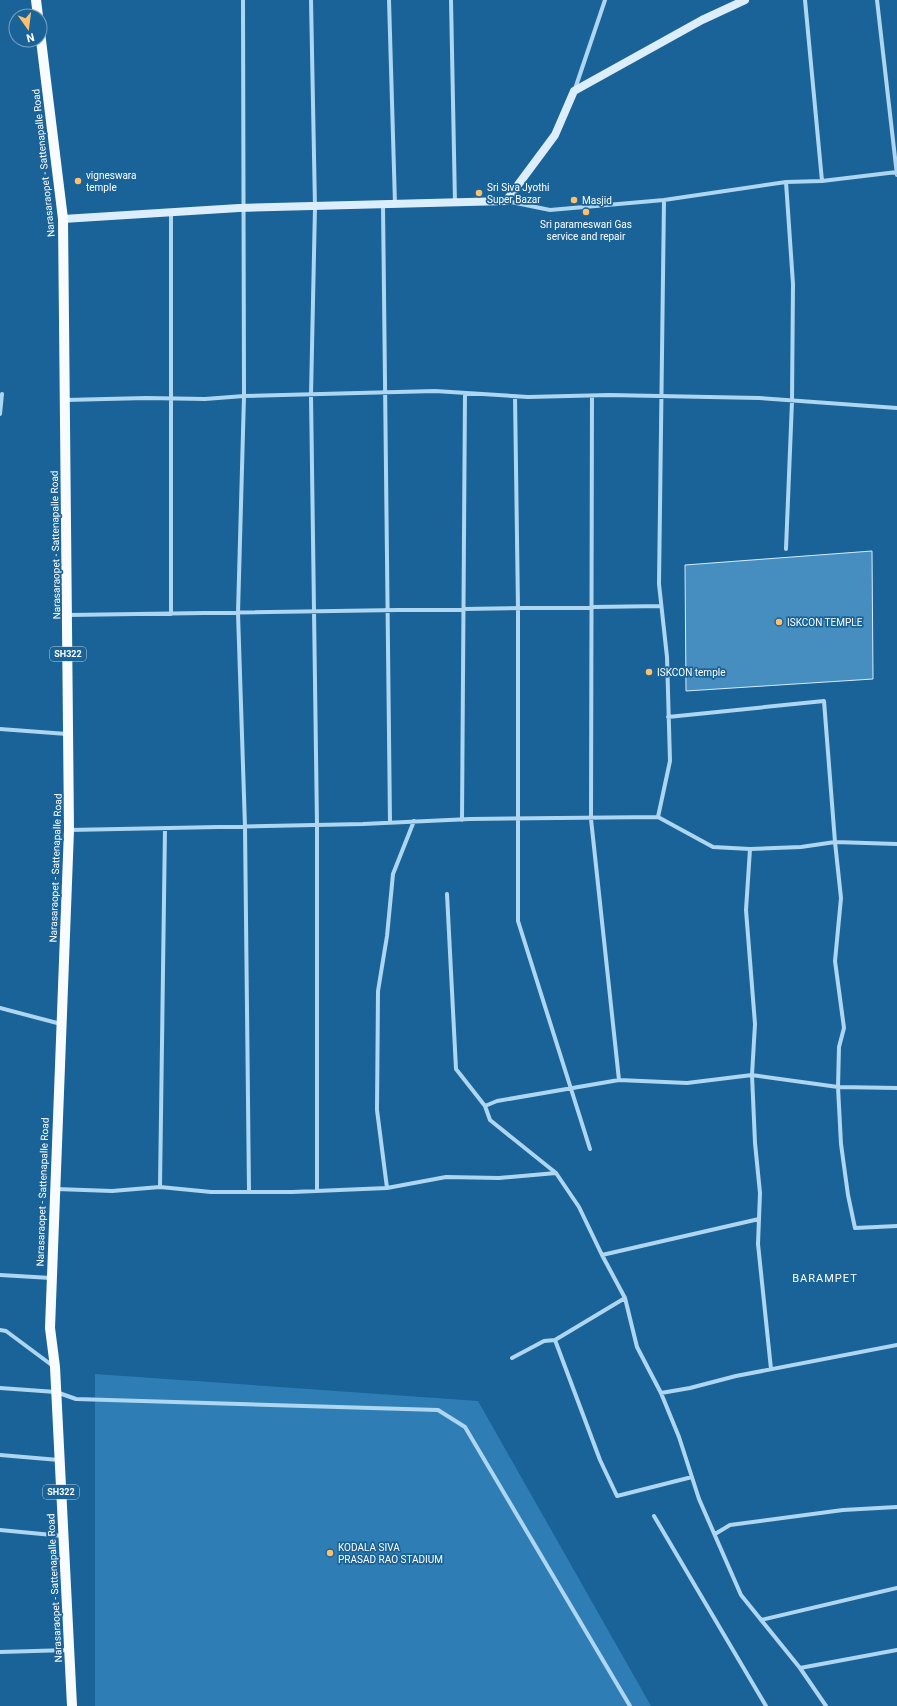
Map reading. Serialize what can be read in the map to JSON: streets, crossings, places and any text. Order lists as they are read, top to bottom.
{
  "streets": {
    "main road": ["Narasaraopet - Sattenapalle Road", "SH322"]
  },
  "districts": ["BARAMPET"],
  "places": [
    "vigneswara temple",
    "Sri Siva Jyothi Super Bazar",
    "Masjid",
    "Sri parameswari Gas service and repair",
    "ISKCON TEMPLE",
    "ISKCON temple",
    "KODALA SIVA PRASAD RAO STADIUM"
  ],
  "north": "bottom"
}
